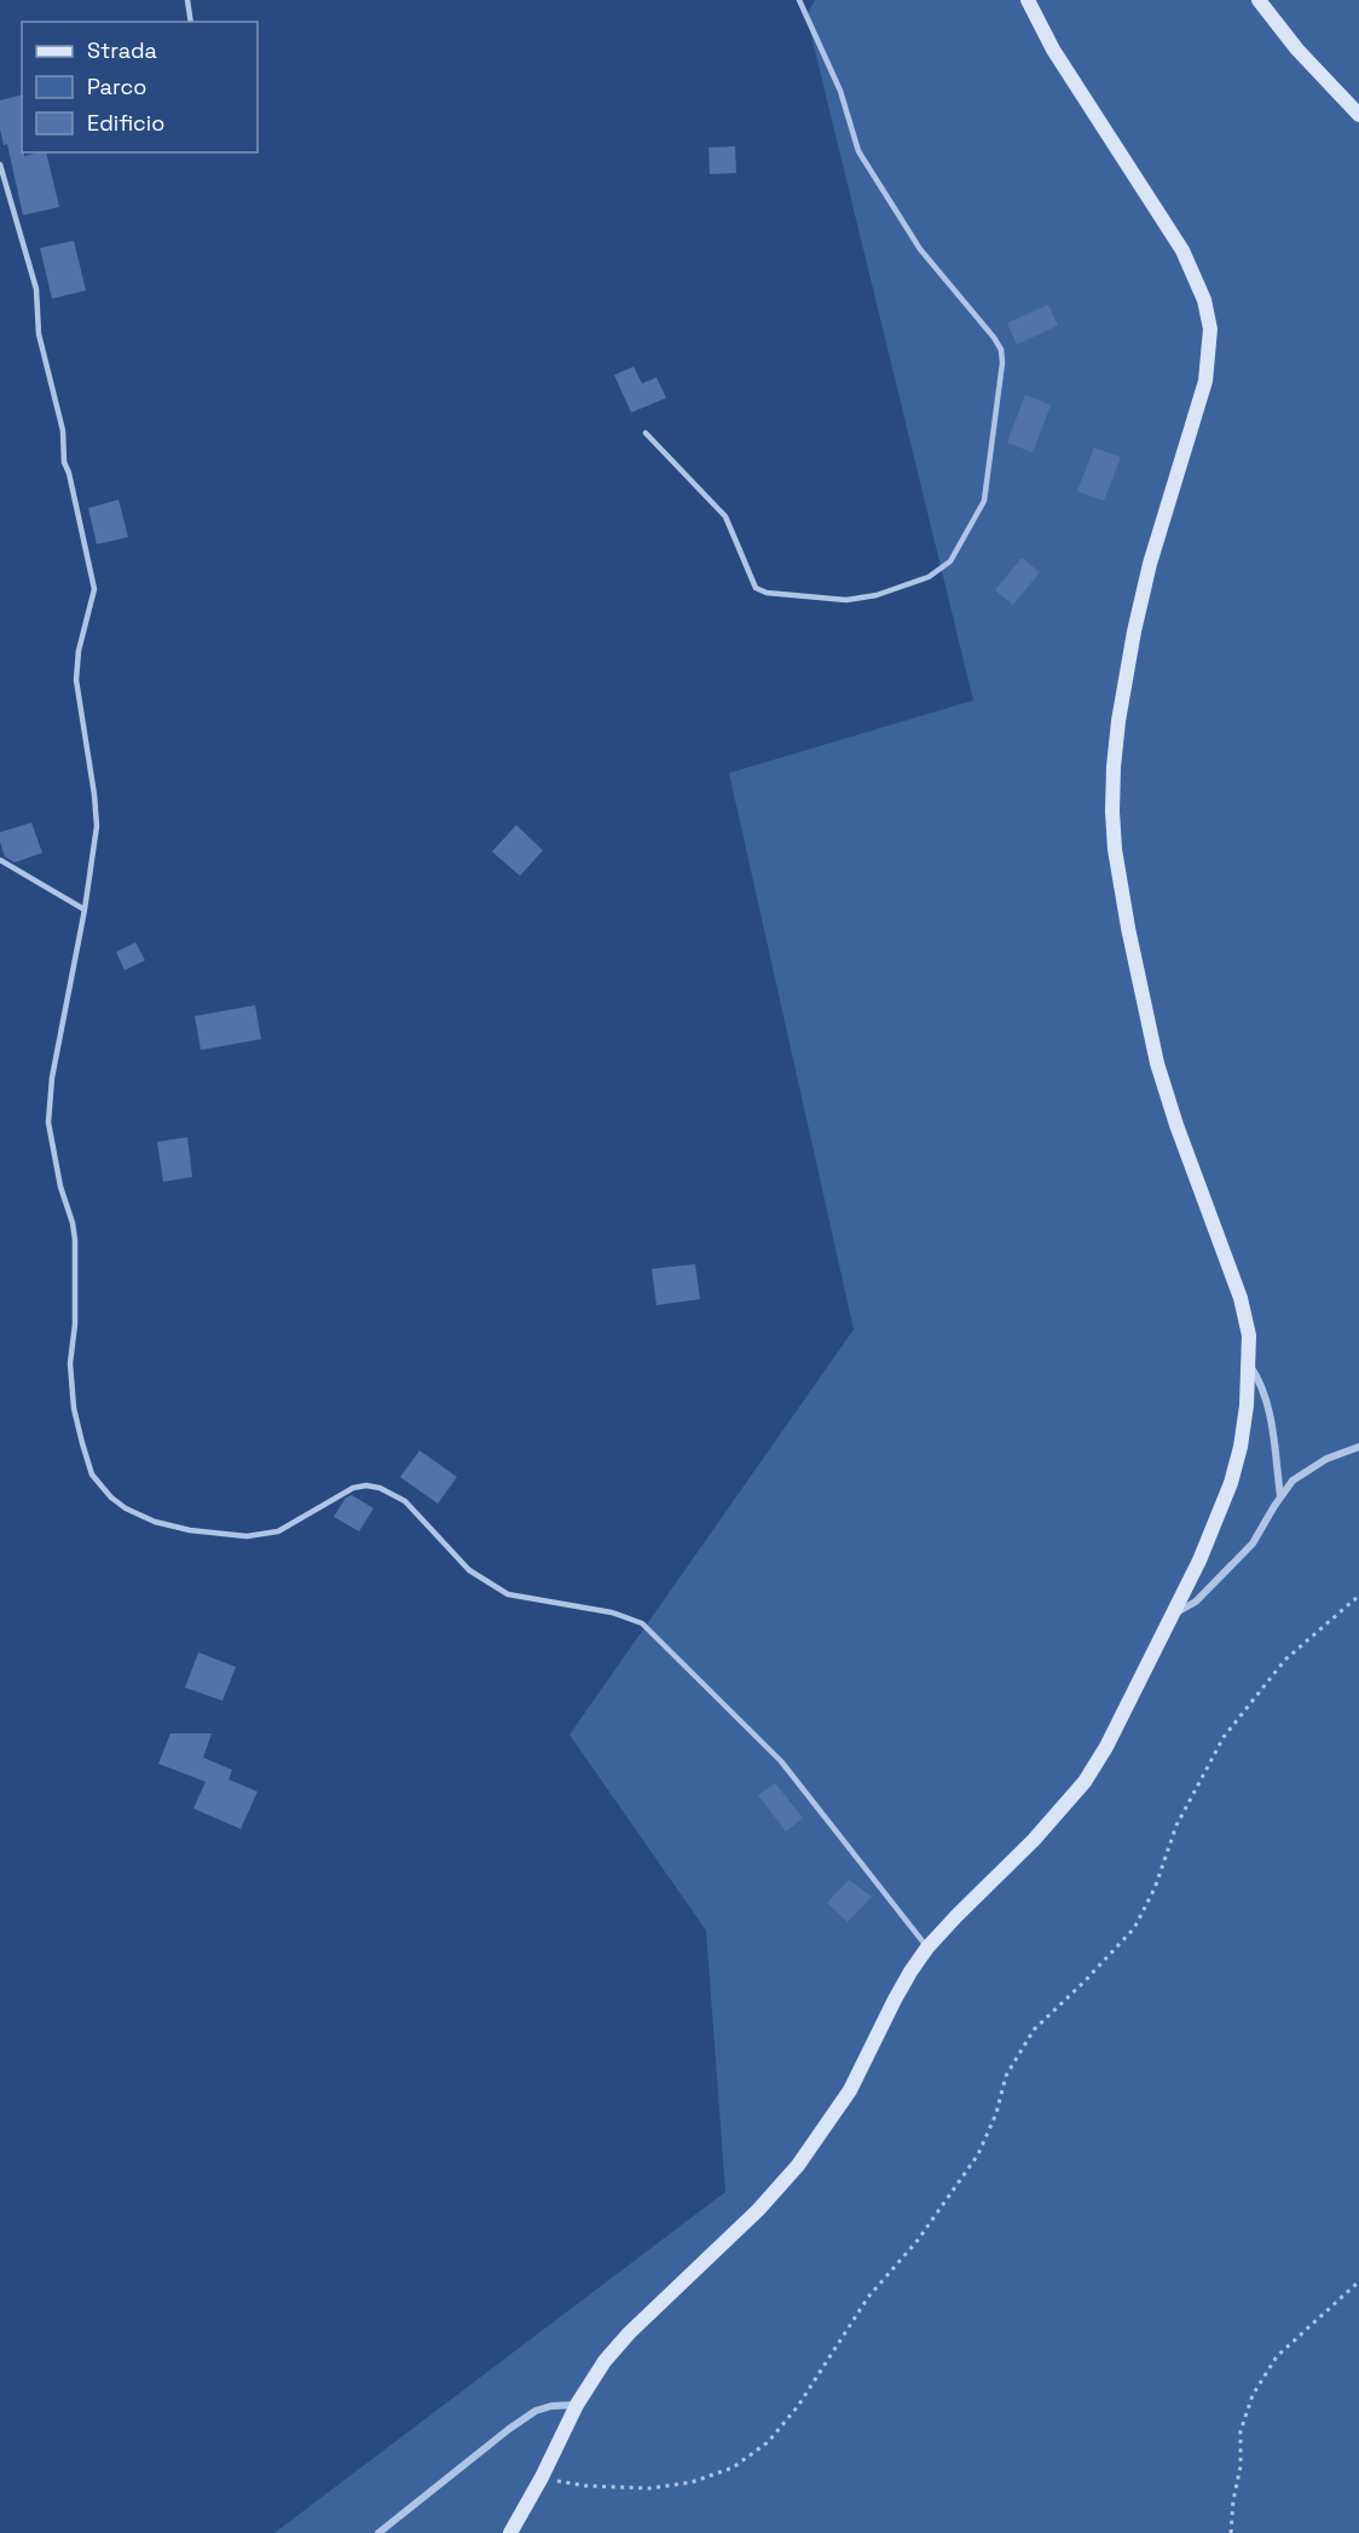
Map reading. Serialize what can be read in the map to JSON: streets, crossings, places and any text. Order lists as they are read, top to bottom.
{
  "legend": ["Strada", "Parco", "Edificio"]
}
